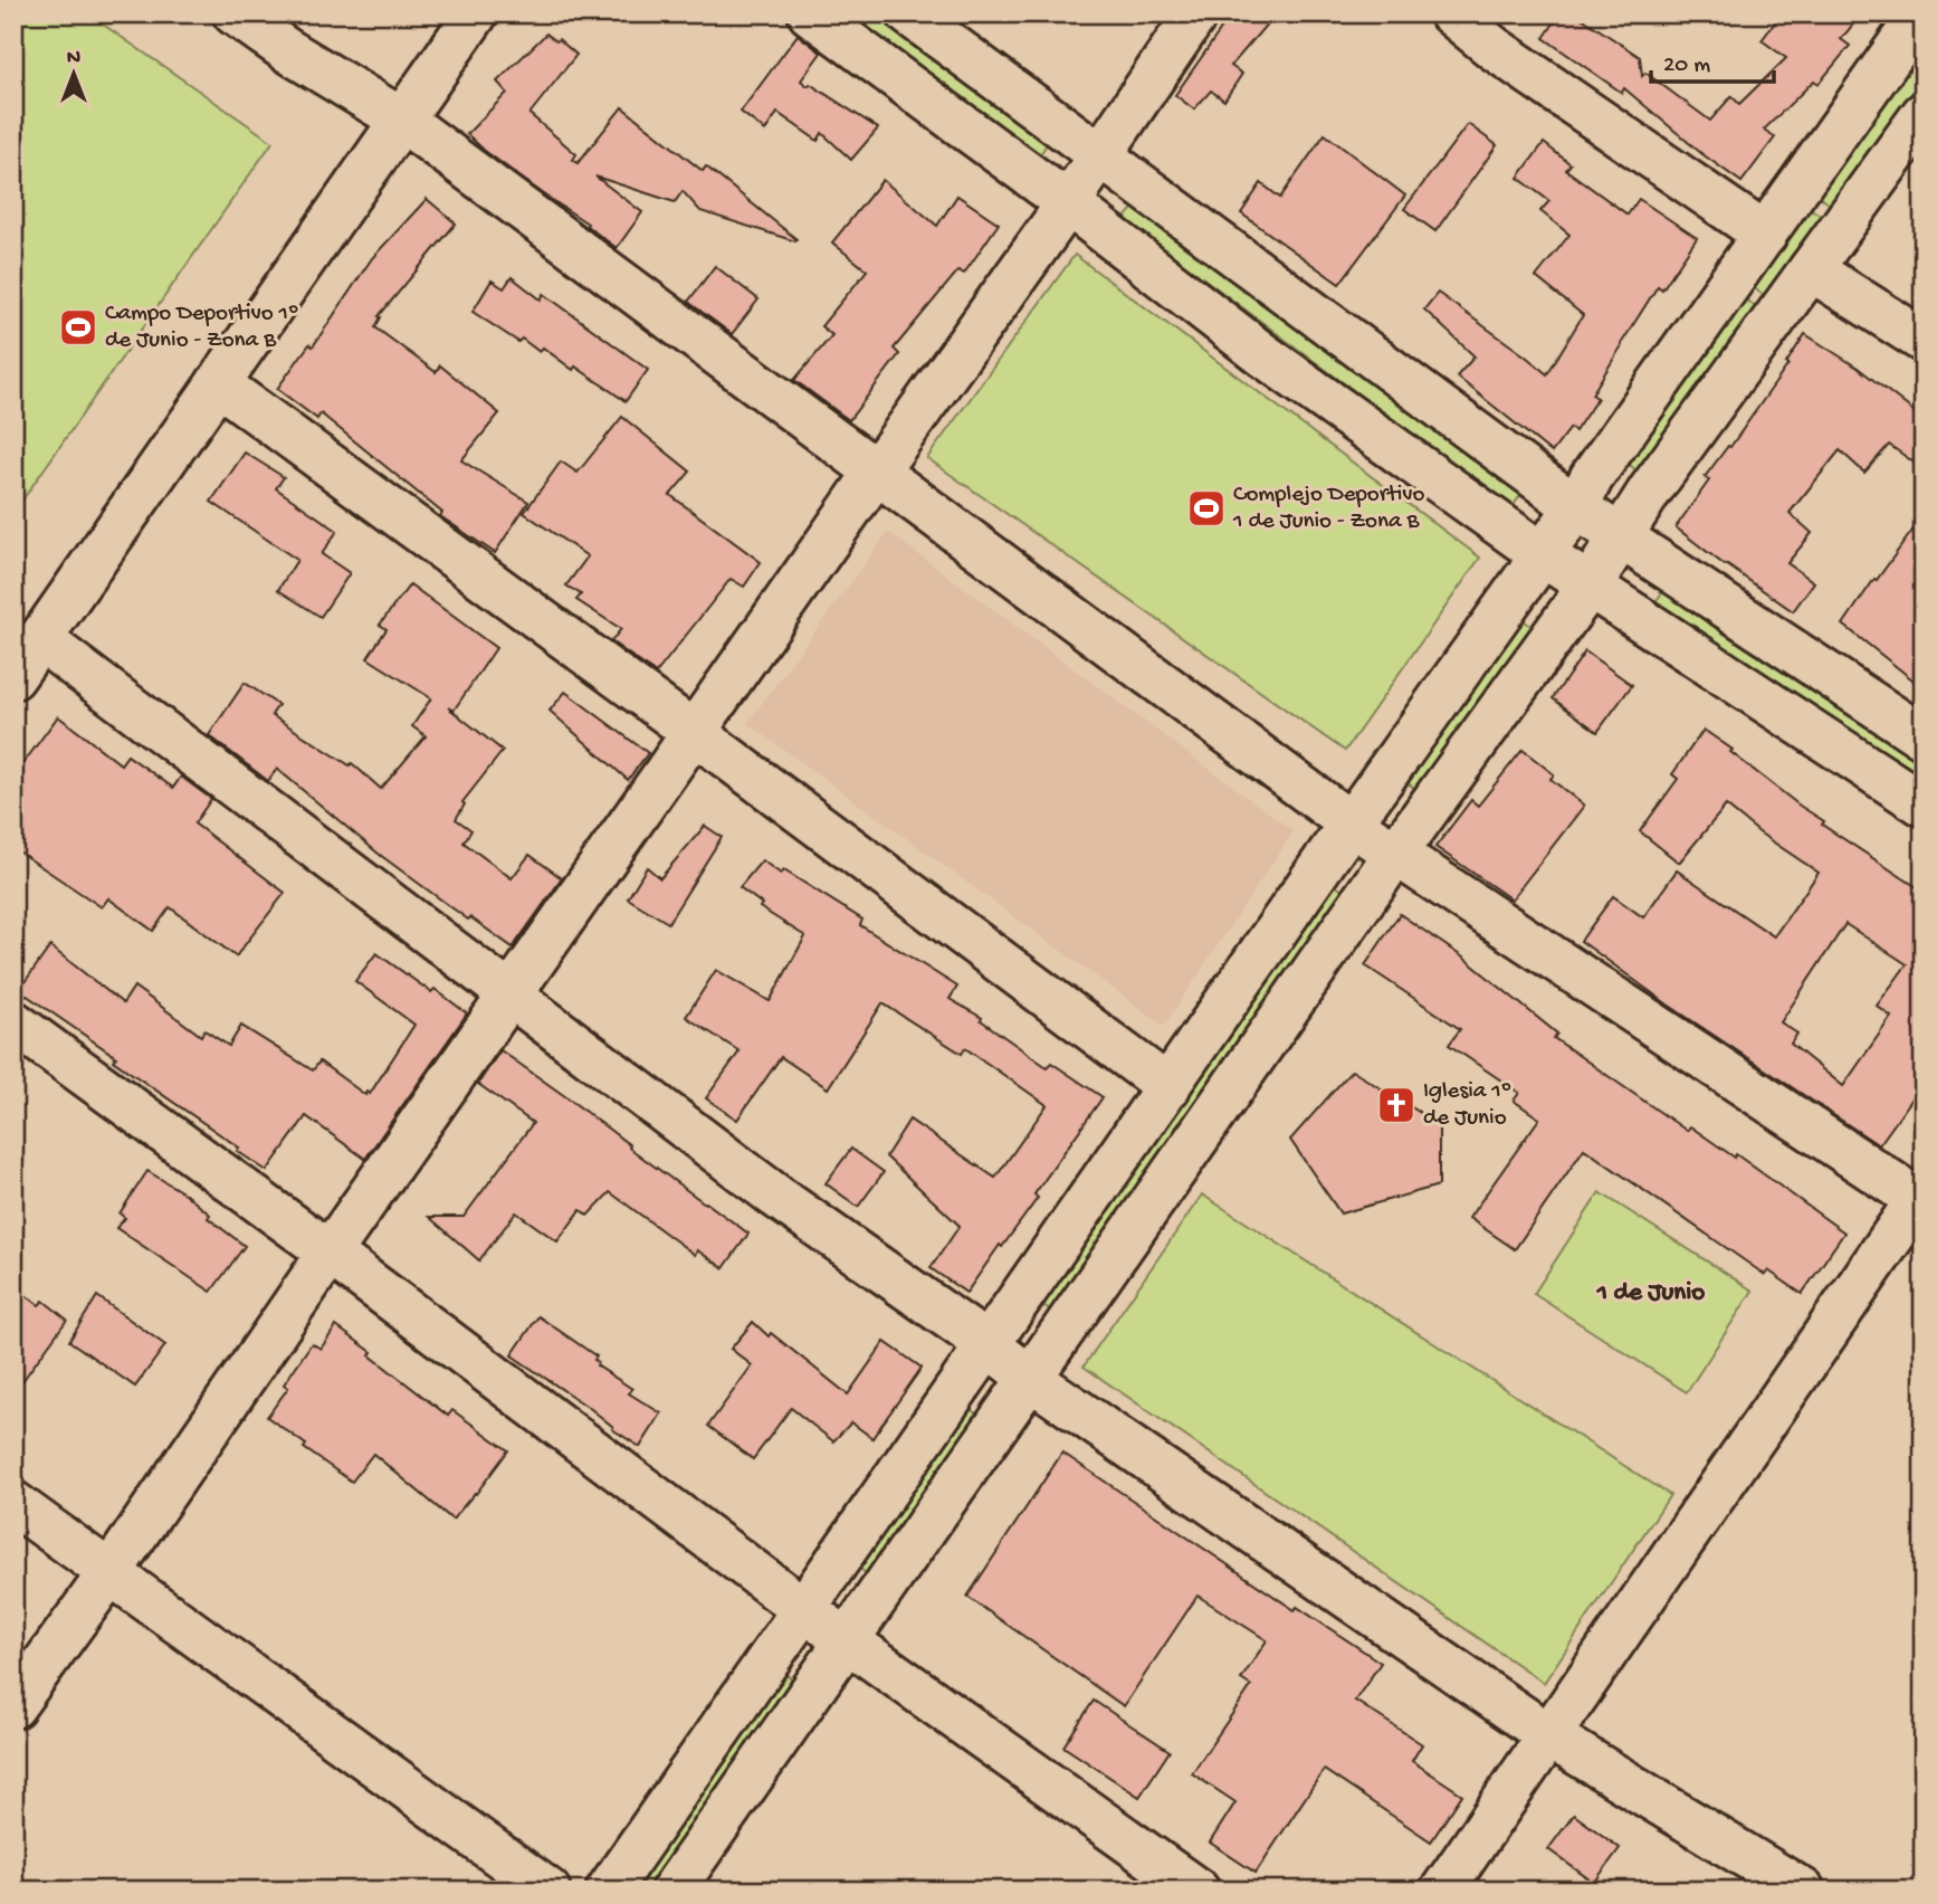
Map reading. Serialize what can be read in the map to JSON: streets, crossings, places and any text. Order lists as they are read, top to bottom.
{
  "districts": ["1 de Junio"],
  "places": {
    "sports": ["Campo Deportivo 1º de Junio - Zona B", "Complejo Deportivo 1 de Junio - Zona B"],
    "church": ["Iglesia 1º de Junio"]
  },
  "scale_bar": "20 m",
  "north": "top"
}
